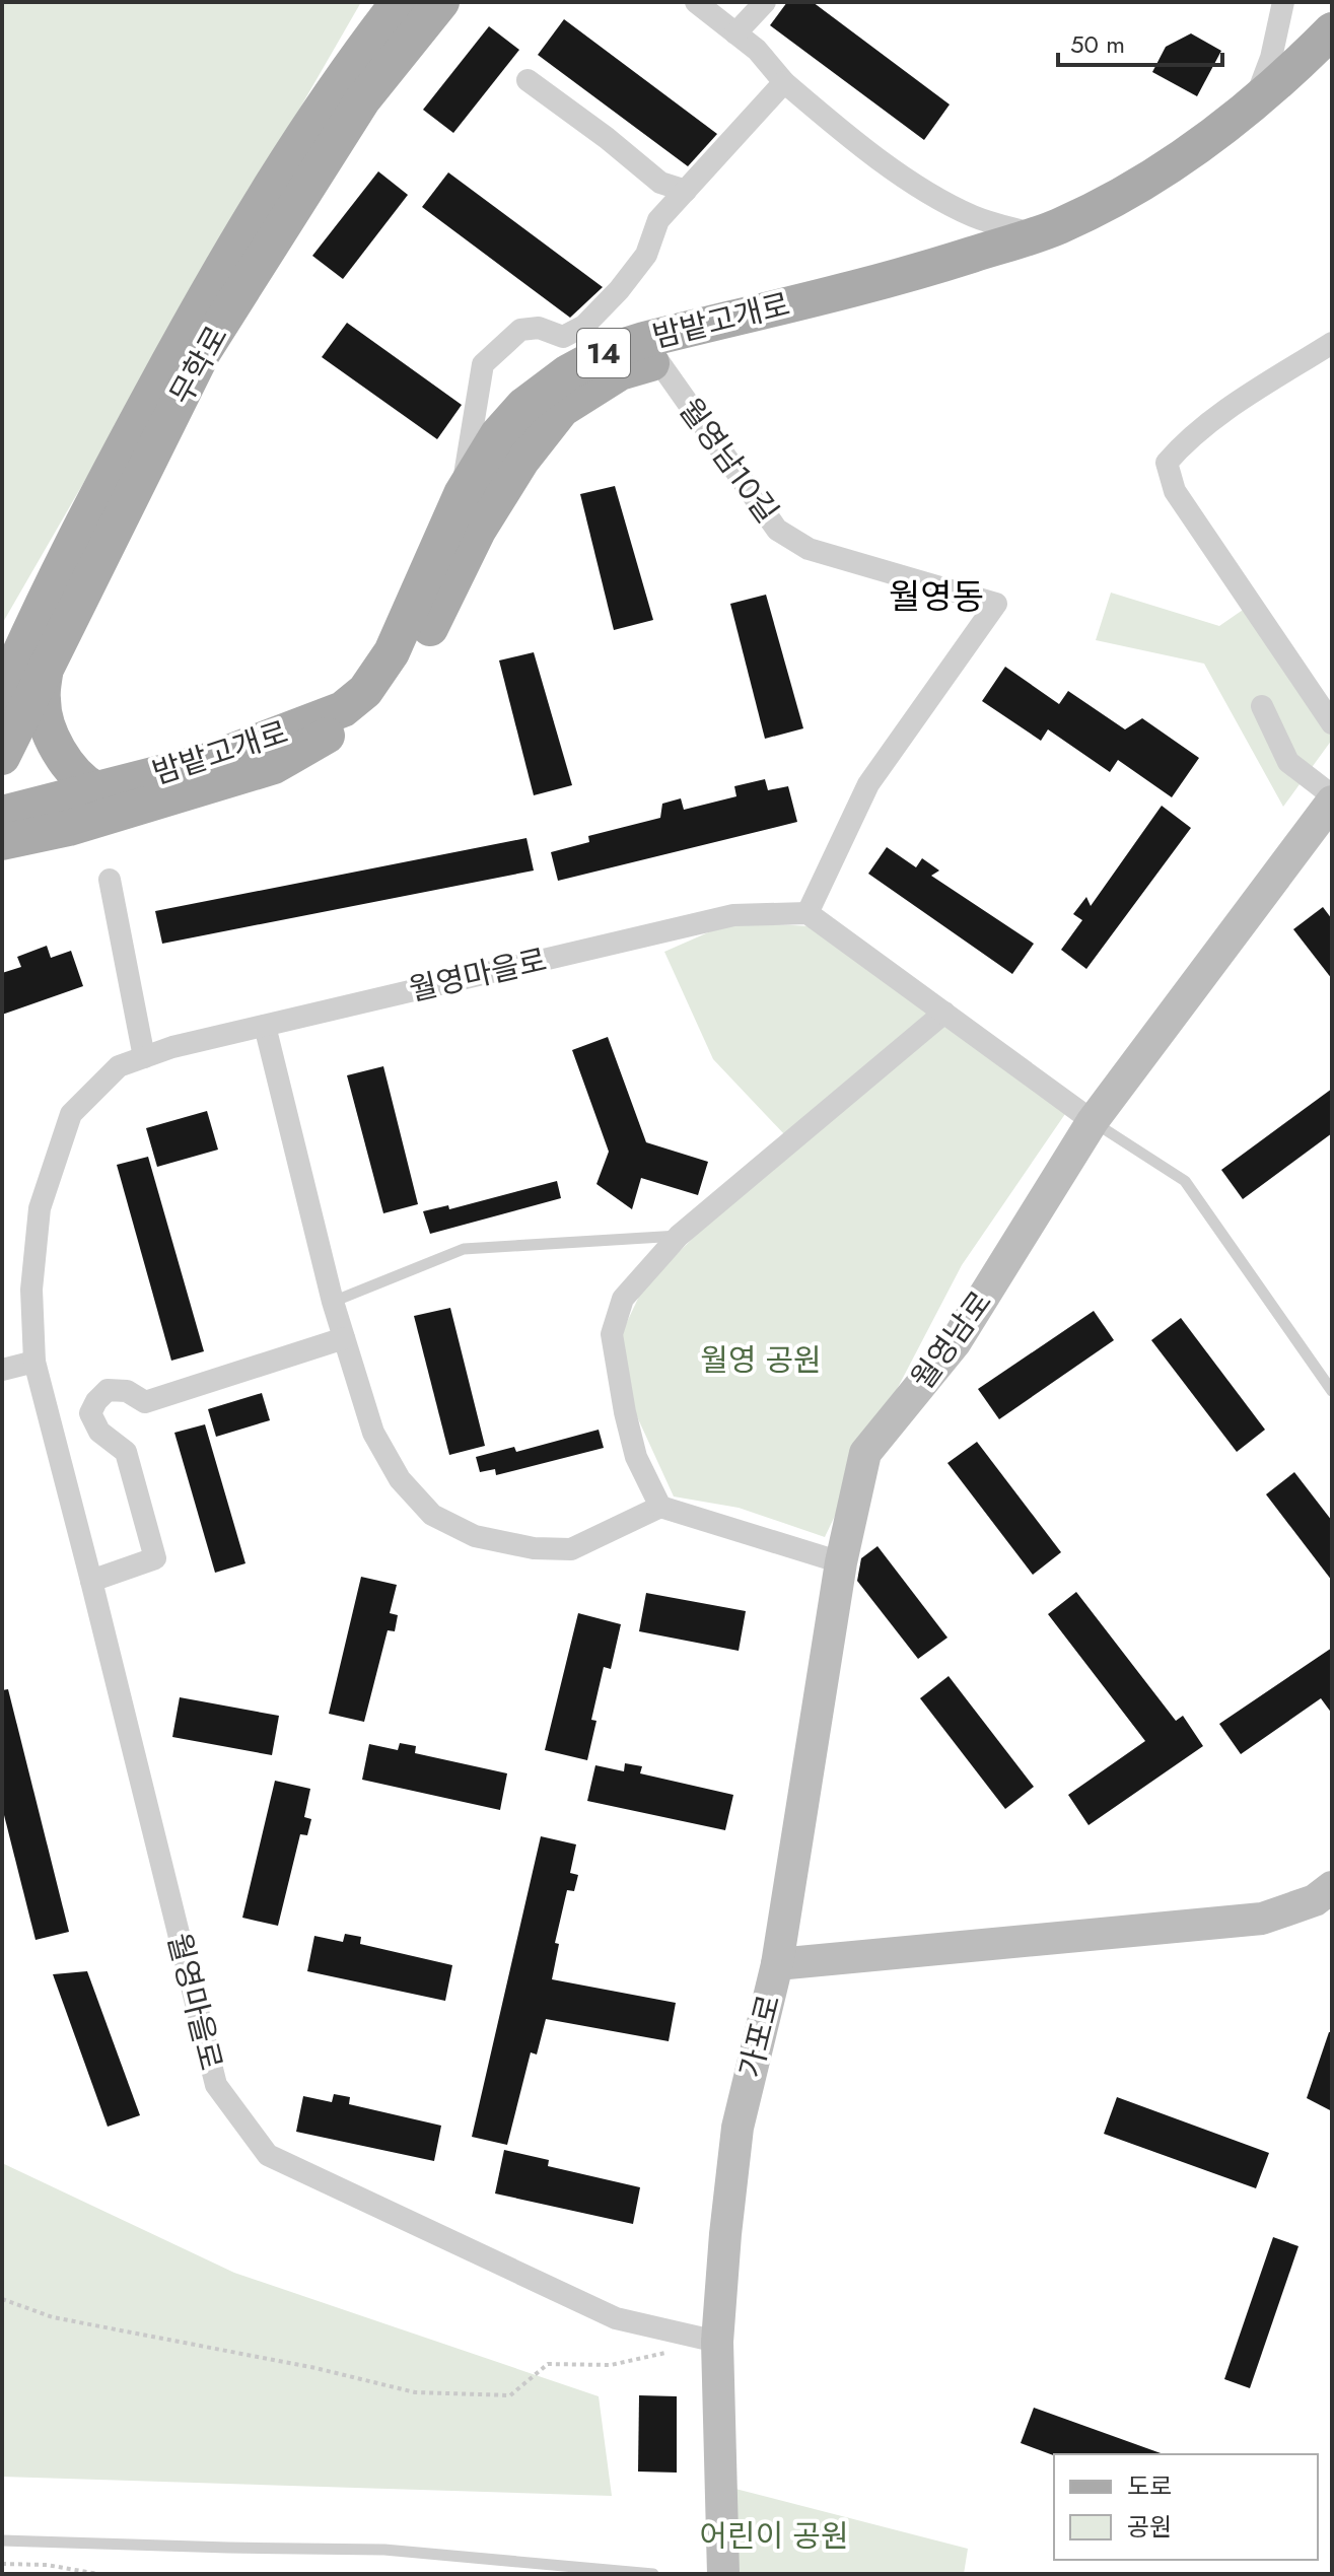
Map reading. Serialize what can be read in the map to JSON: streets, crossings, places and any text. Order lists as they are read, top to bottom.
{
  "streets": {
    "main road": [
      "밤밭고개로",
      "14",
      "무학로",
      "월영남로",
      "가포로"
    ],
    "street": ["월영남10길", "월영마을로"]
  },
  "crossings": [
    ["밤밭고개로", "월영남10길"],
    ["월영남10길", "월영마을로"],
    ["월영마을로", "가포로"],
    ["월영남로", "가포로"]
  ],
  "districts": ["월영동"],
  "parks": ["월영 공원", "어린이 공원"],
  "legend": ["도로", "공원"],
  "scale_bar": "50 m"
}
